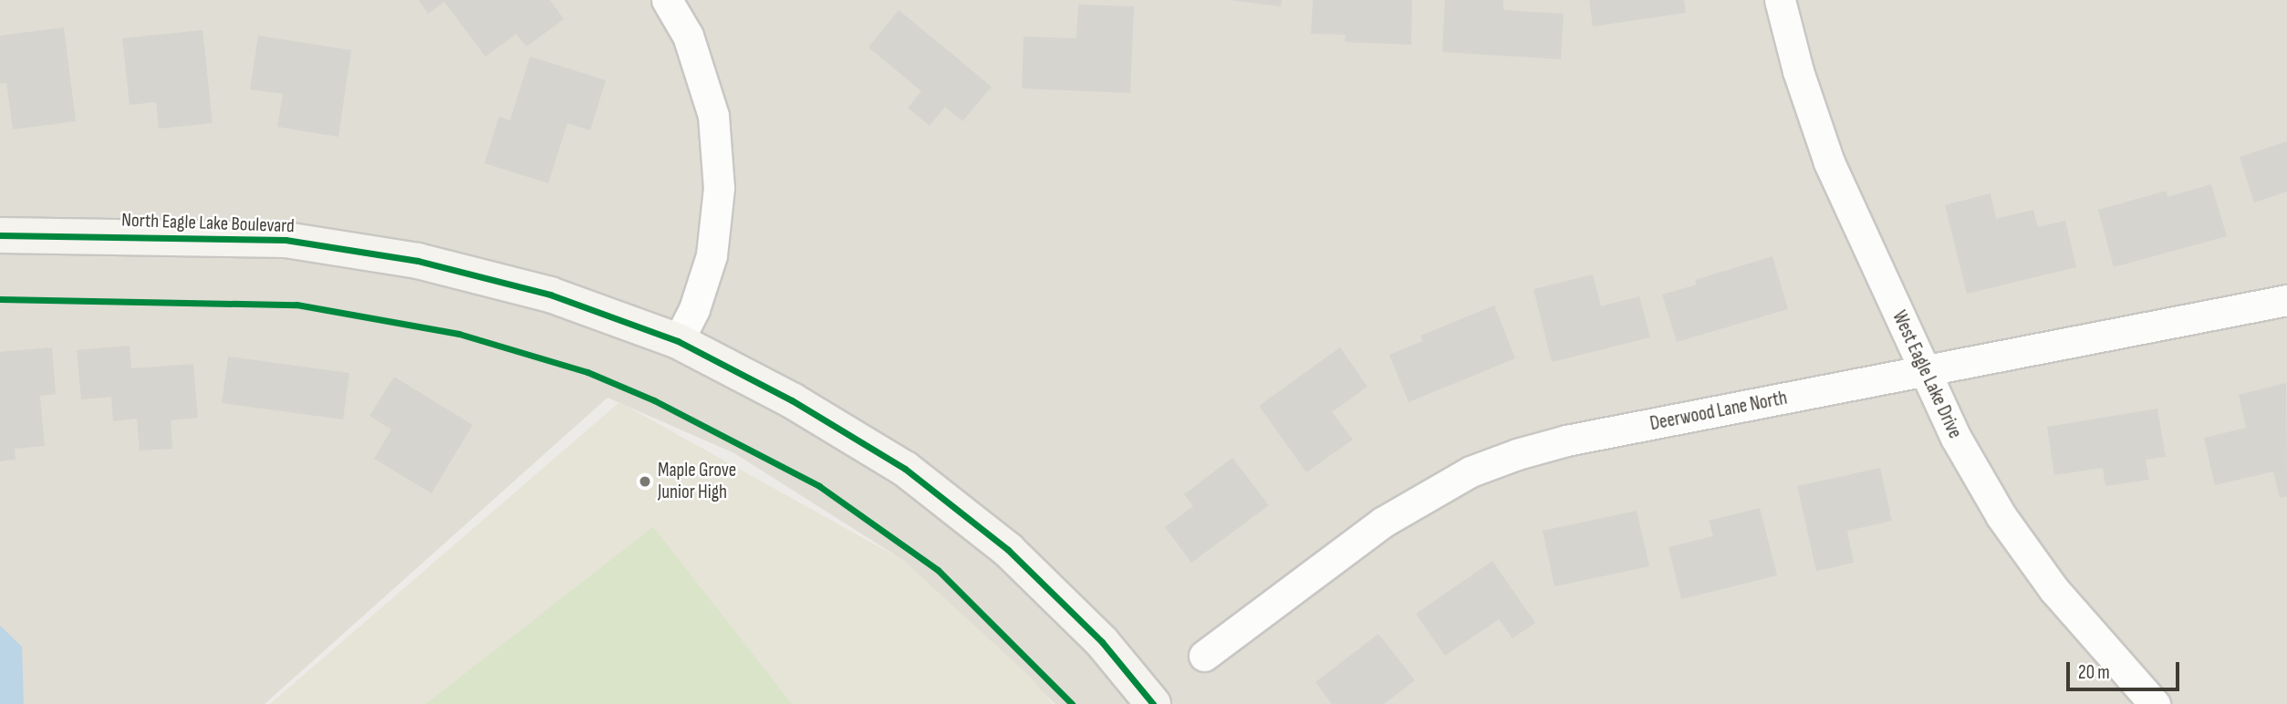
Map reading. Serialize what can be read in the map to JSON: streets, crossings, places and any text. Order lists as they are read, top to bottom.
{
  "streets": {
    "street": ["North Eagle Lake Boulevard", "West Eagle Lake Drive", "Deerwood Lane North"]
  },
  "crossings": [
    ["West Eagle Lake Drive", "Deerwood Lane North"]
  ],
  "places": ["Maple Grove Junior High"],
  "scale_bar": "20 m"
}
